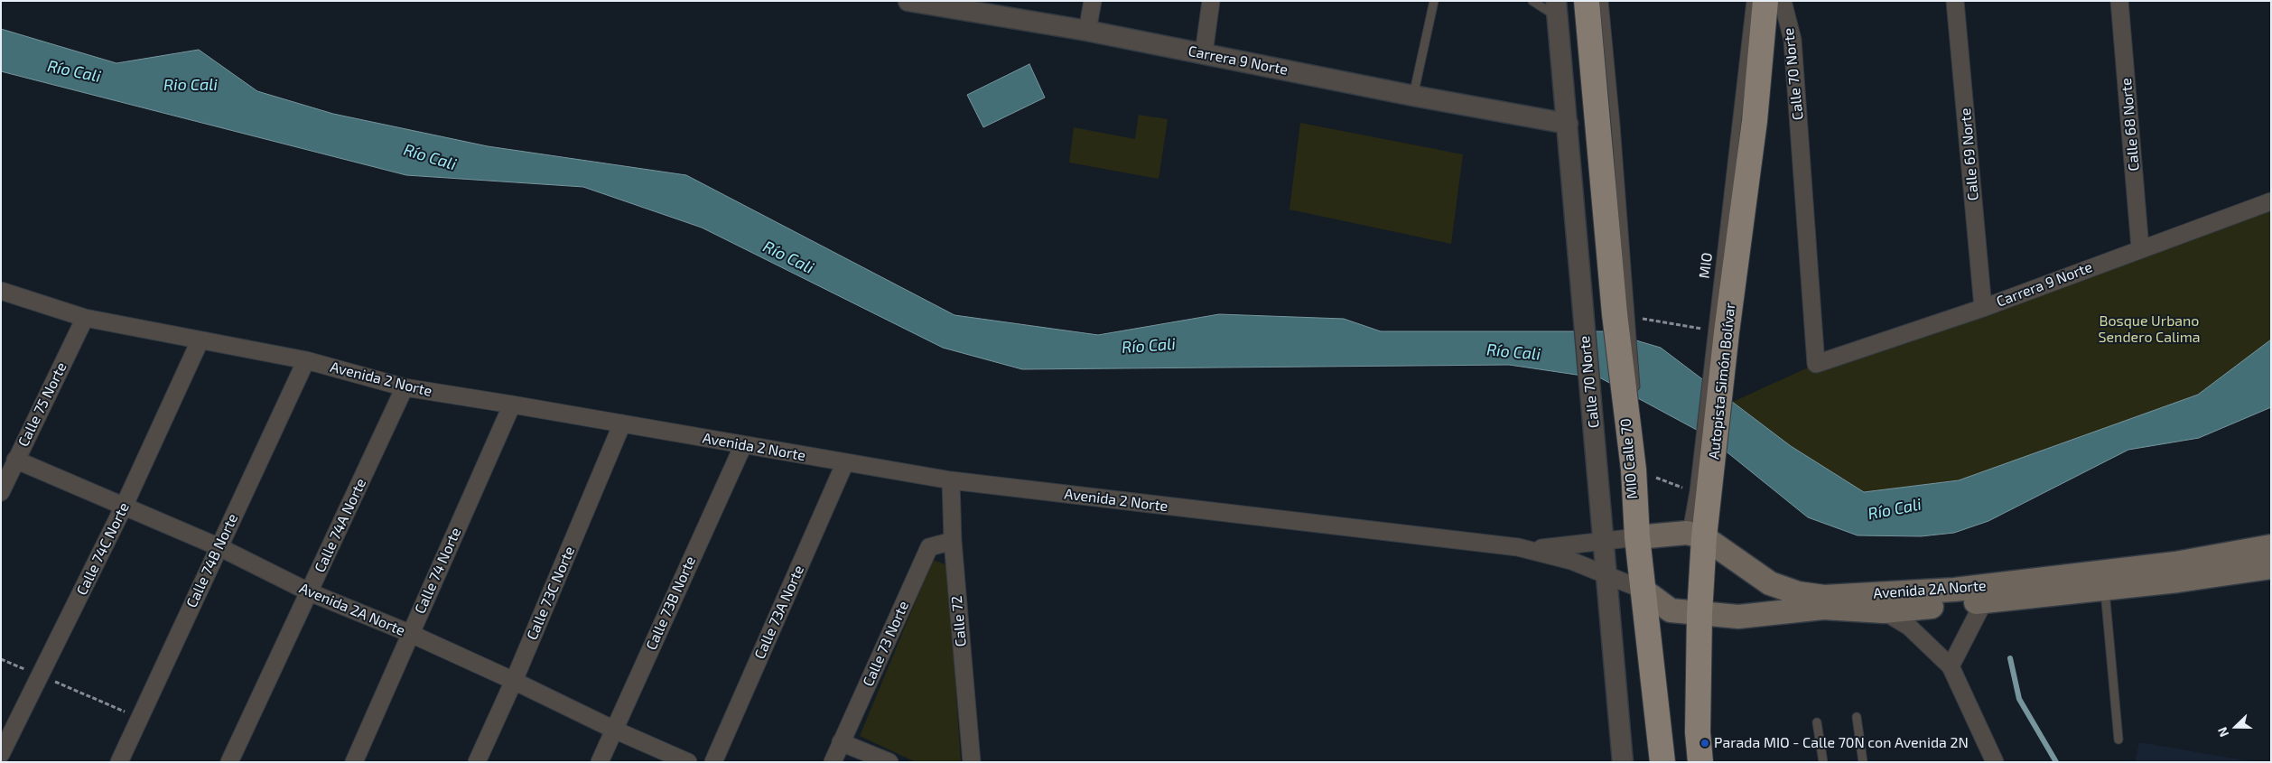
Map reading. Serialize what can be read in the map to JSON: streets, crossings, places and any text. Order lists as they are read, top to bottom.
{
  "streets": {
    "main road": ["Autopista Simón Bolívar", "Avenida 2A Norte"],
    "street": [
      "Carrera 9 Norte",
      "Calle 70 Norte",
      "Calle 68 Norte",
      "Calle 69 Norte",
      "Avenida 2 Norte",
      "Calle 75 Norte",
      "Calle 74A Norte",
      "Calle 74C Norte",
      "Calle 74B Norte",
      "Calle 74 Norte",
      "Calle 73C Norte",
      "Calle 73B Norte",
      "Calle 73A Norte",
      "Calle 72",
      "Calle 73 Norte"
    ],
    "lane": ["MIO"]
  },
  "crossings": [
    ["Carrera 9 Norte", "Calle 70 Norte"],
    ["Carrera 9 Norte", "Calle 68 Norte"],
    ["Carrera 9 Norte", "Calle 69 Norte"],
    ["Calle 70 Norte", "Avenida 2 Norte"],
    ["Calle 70 Norte", "Avenida 2A Norte"],
    ["MIO", "Autopista Simón Bolívar"],
    ["Avenida 2 Norte", "Calle 75 Norte"],
    ["Avenida 2 Norte", "Calle 74A Norte"],
    ["Avenida 2 Norte", "Calle 74C Norte"],
    ["Avenida 2 Norte", "Calle 74B Norte"],
    ["Avenida 2 Norte", "Calle 74 Norte"],
    ["Avenida 2 Norte", "Avenida 2A Norte"],
    ["Avenida 2 Norte", "Calle 73C Norte"],
    ["Avenida 2 Norte", "Calle 73B Norte"],
    ["Avenida 2 Norte", "Calle 73A Norte"],
    ["Avenida 2 Norte", "Calle 72"],
    ["Autopista Simón Bolívar", "Avenida 2A Norte"],
    ["Calle 75 Norte", "Avenida 2A Norte"],
    ["Calle 74A Norte", "Avenida 2A Norte"],
    ["Calle 74C Norte", "Avenida 2A Norte"],
    ["Calle 74B Norte", "Avenida 2A Norte"],
    ["Calle 74 Norte", "Avenida 2A Norte"],
    ["Avenida 2A Norte", "Calle 73C Norte"],
    ["Avenida 2A Norte", "Calle 73B Norte"],
    ["Calle 72", "Calle 73 Norte"]
  ],
  "water": ["Río Cali", "Rio Cali"],
  "parks": ["Bosque Urbano Sendero Calima"],
  "places": ["Parada MIO - Calle 70N con Avenida 2N"],
  "north": "left"
}
